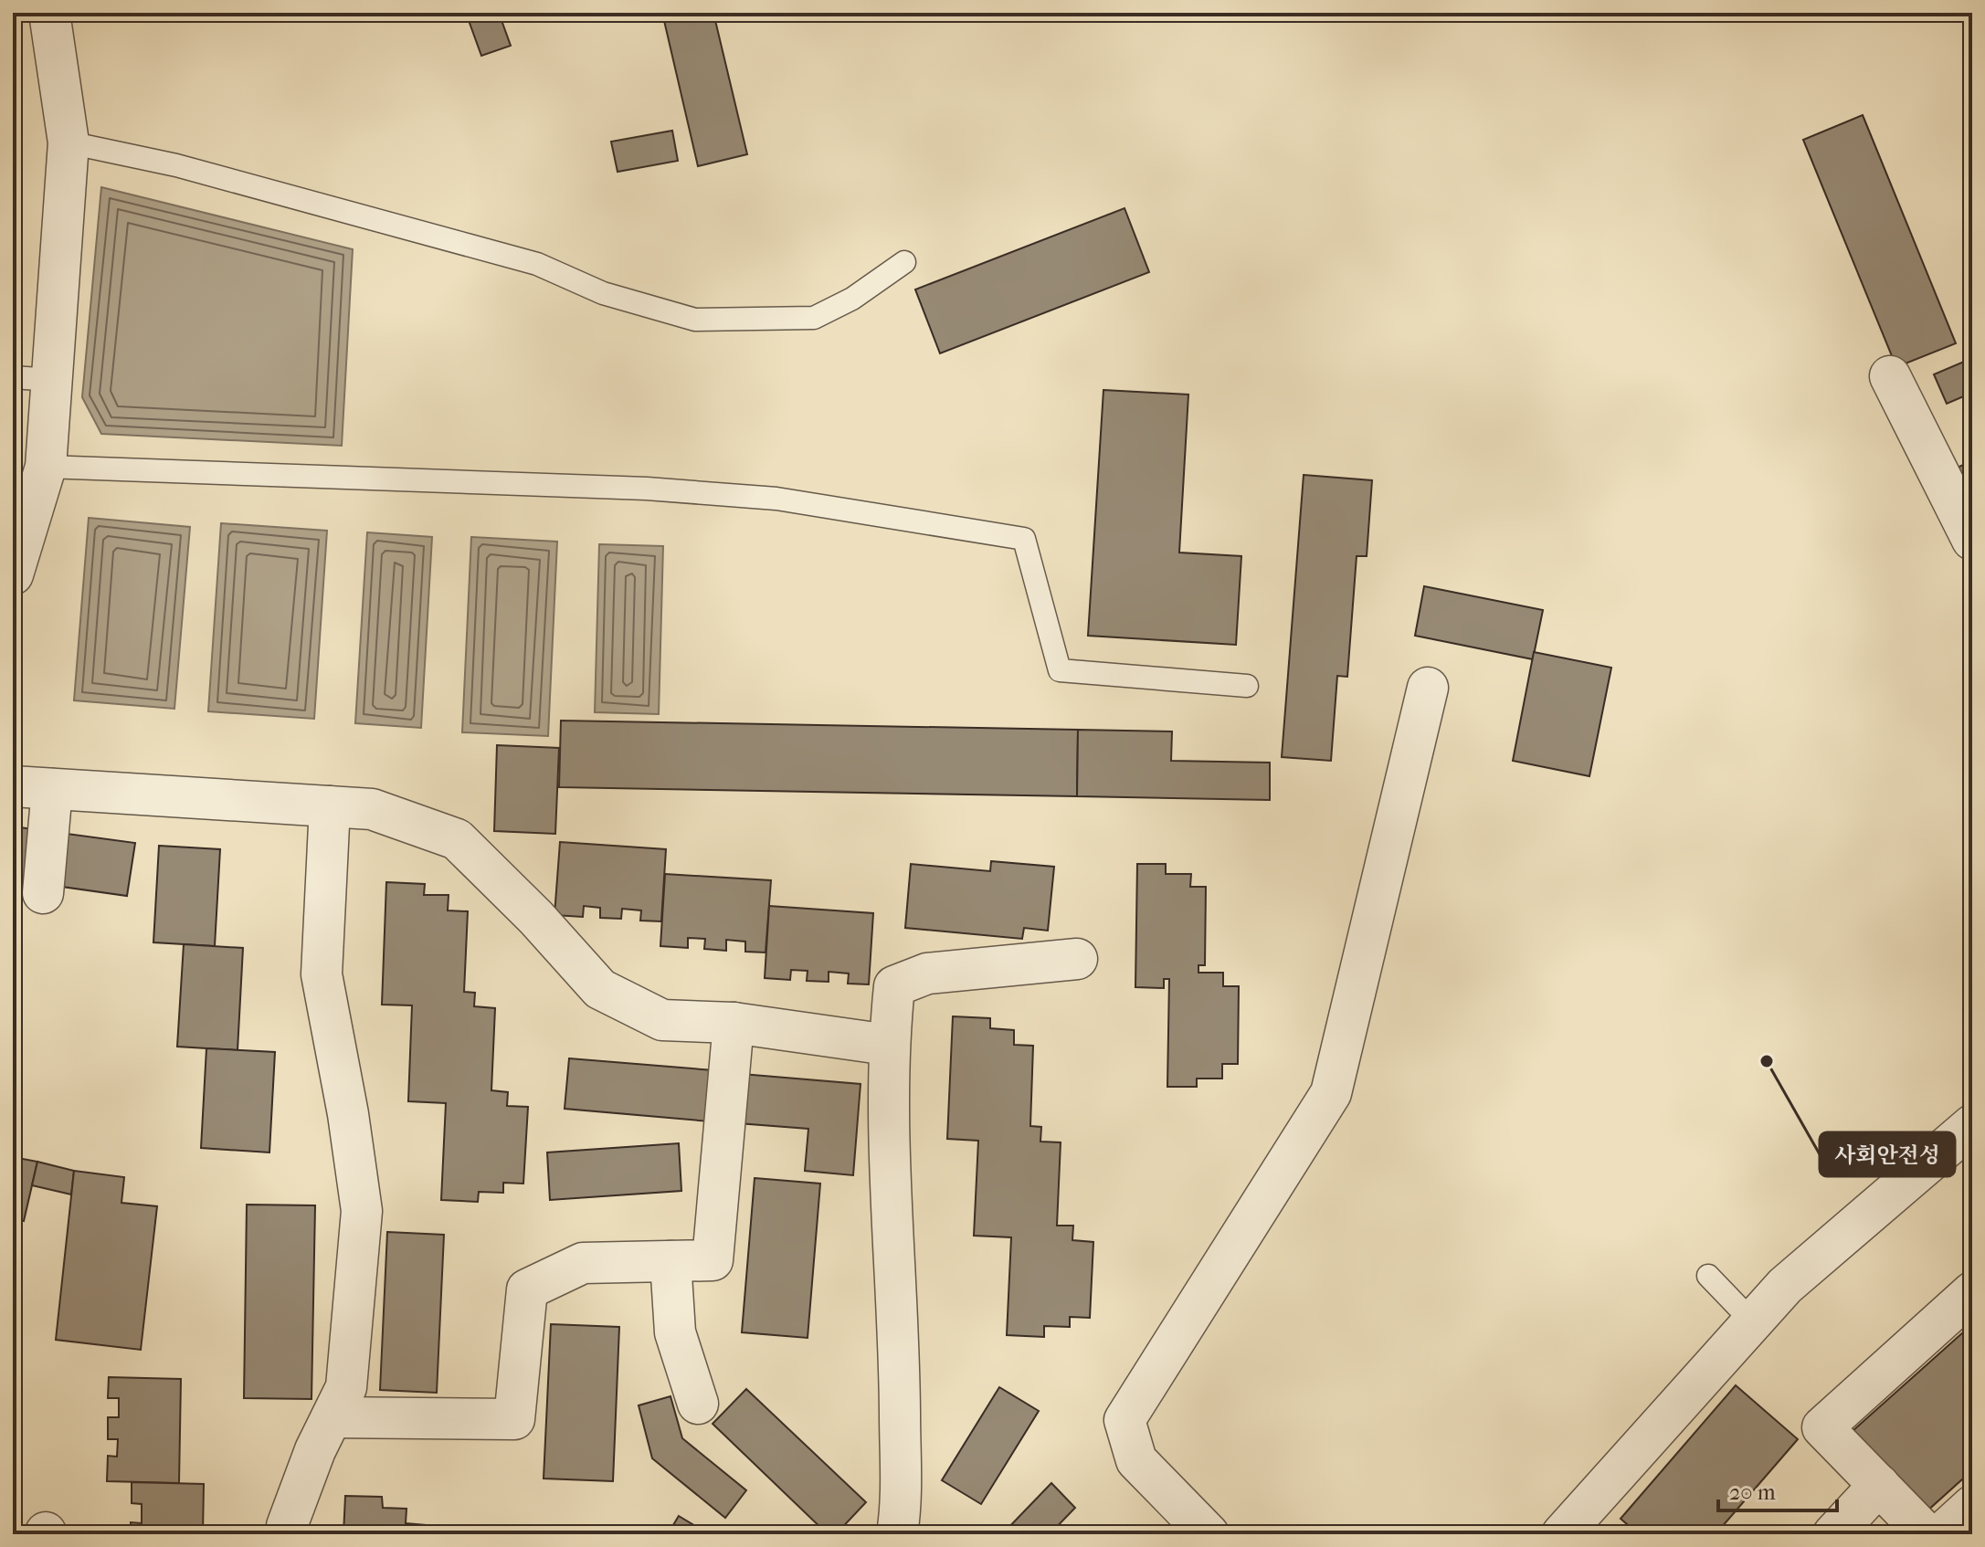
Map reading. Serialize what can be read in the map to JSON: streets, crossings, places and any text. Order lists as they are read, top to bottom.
{
  "places": ["사회안전성"],
  "scale_bar": "20 m"
}
